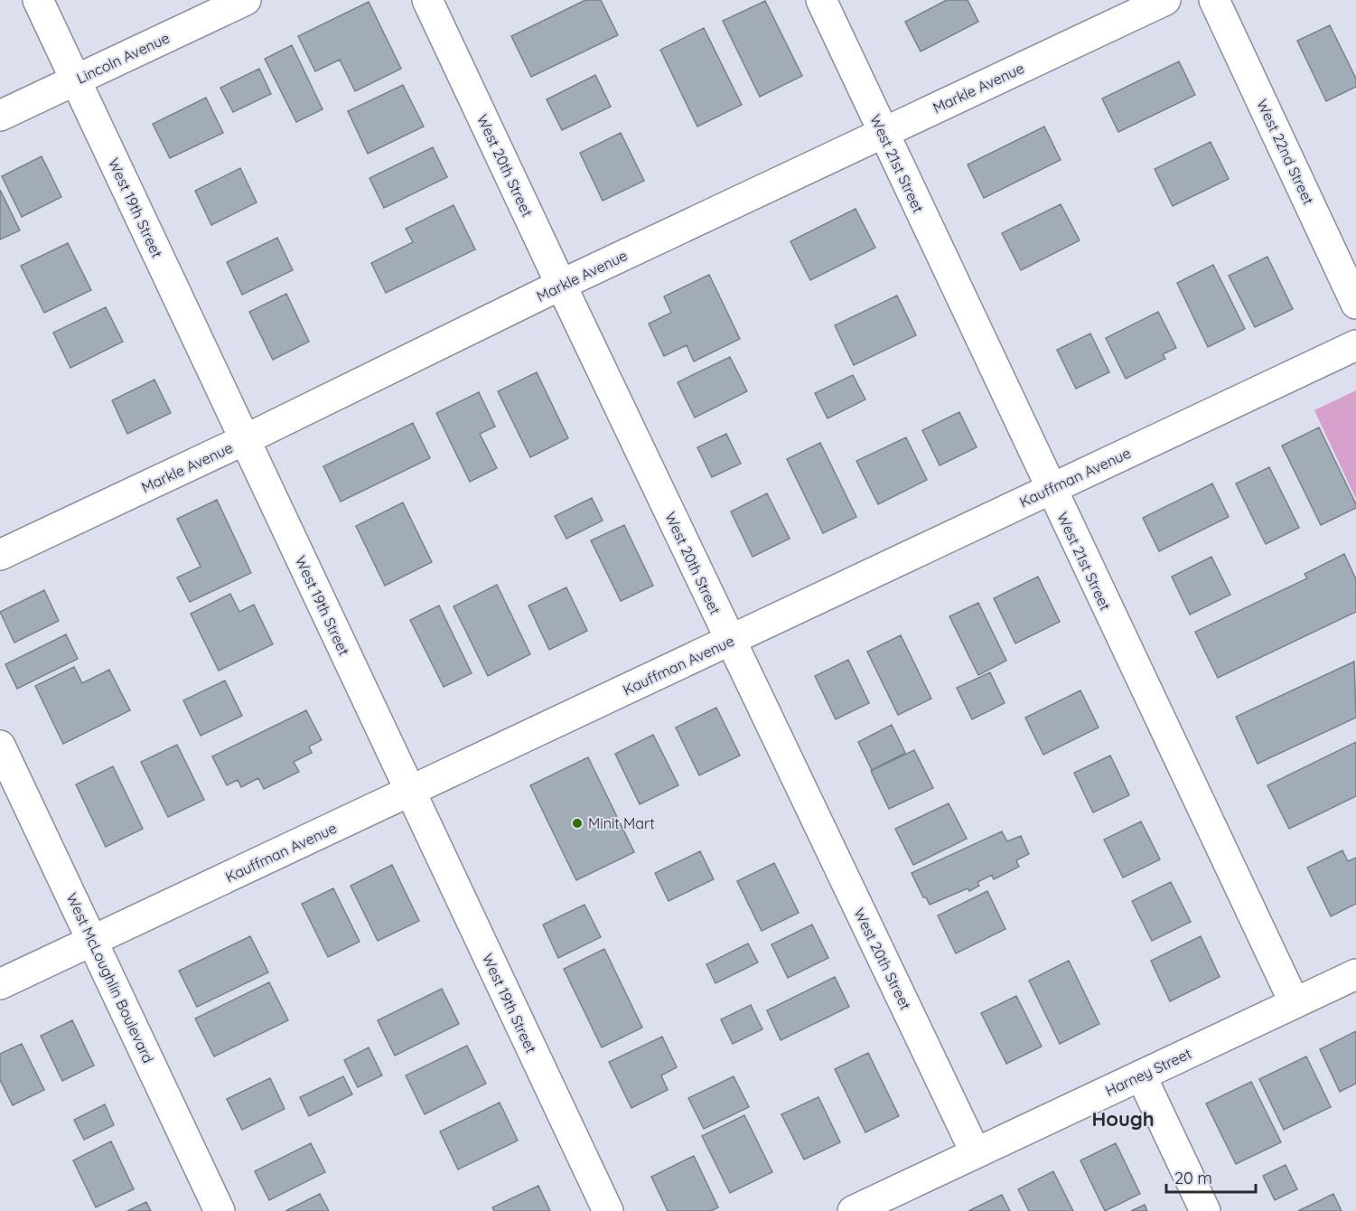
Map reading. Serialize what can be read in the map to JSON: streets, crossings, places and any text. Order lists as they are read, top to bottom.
{
  "streets": {
    "street": [
      "Lincoln Avenue",
      "Markle Avenue",
      "West 22nd Street",
      "West 21st Street",
      "West 20th Street",
      "West 19th Street",
      "Kauffman Avenue",
      "West McLoughlin Boulevard",
      "Harney Street"
    ]
  },
  "crossings": [
    ["Lincoln Avenue", "West 19th Street"],
    ["Markle Avenue", "West 21st Street"],
    ["Markle Avenue", "West 20th Street"],
    ["Markle Avenue", "West 19th Street"],
    ["West 21st Street", "Kauffman Avenue"],
    ["West 21st Street", "Harney Street"],
    ["West 20th Street", "Kauffman Avenue"],
    ["West 20th Street", "Harney Street"],
    ["West 19th Street", "Kauffman Avenue"],
    ["Kauffman Avenue", "West McLoughlin Boulevard"]
  ],
  "districts": ["Hough"],
  "places": ["Minit Mart"],
  "scale_bar": "20 m"
}
